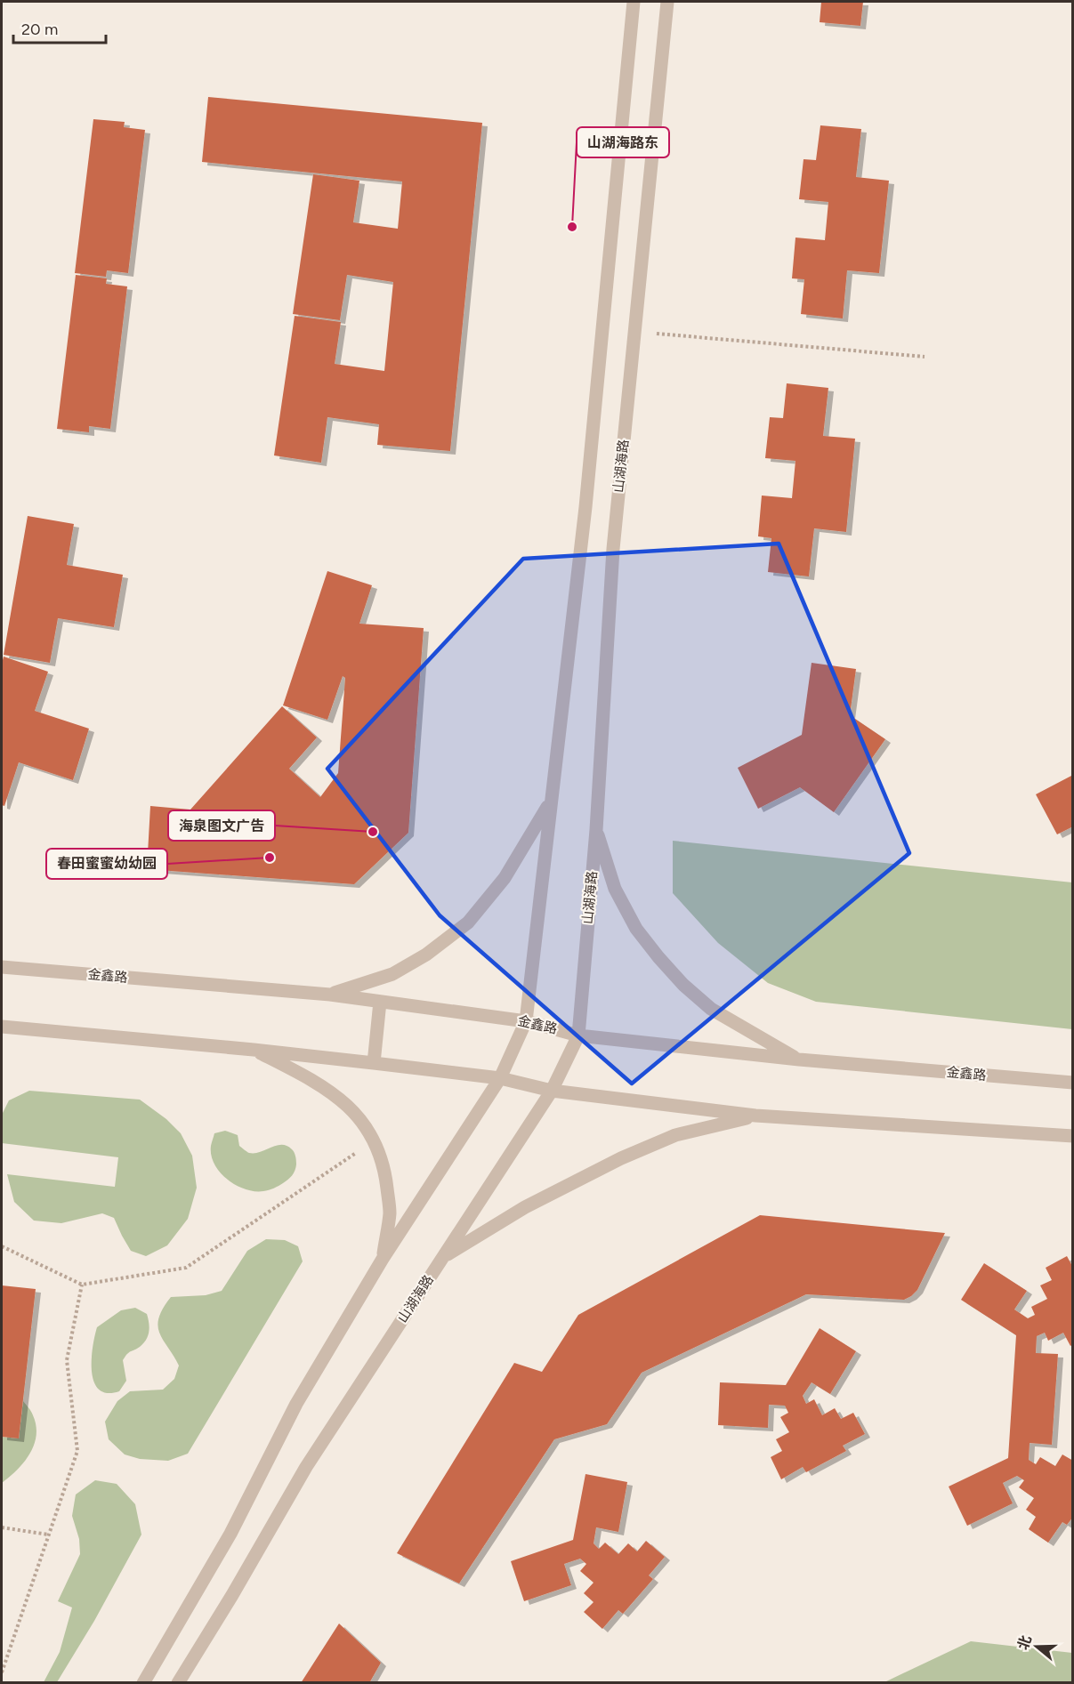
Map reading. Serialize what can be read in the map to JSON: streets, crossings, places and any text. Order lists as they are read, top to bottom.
{
  "streets": {
    "street": ["山湖海路", "金鑫路"]
  },
  "crossings": [
    ["山湖海路", "金鑫路"]
  ],
  "places": ["山湖海路东", "海泉图文广告", "春田蜜蜜幼幼园"],
  "scale_bar": "20 m",
  "north": "left"
}
